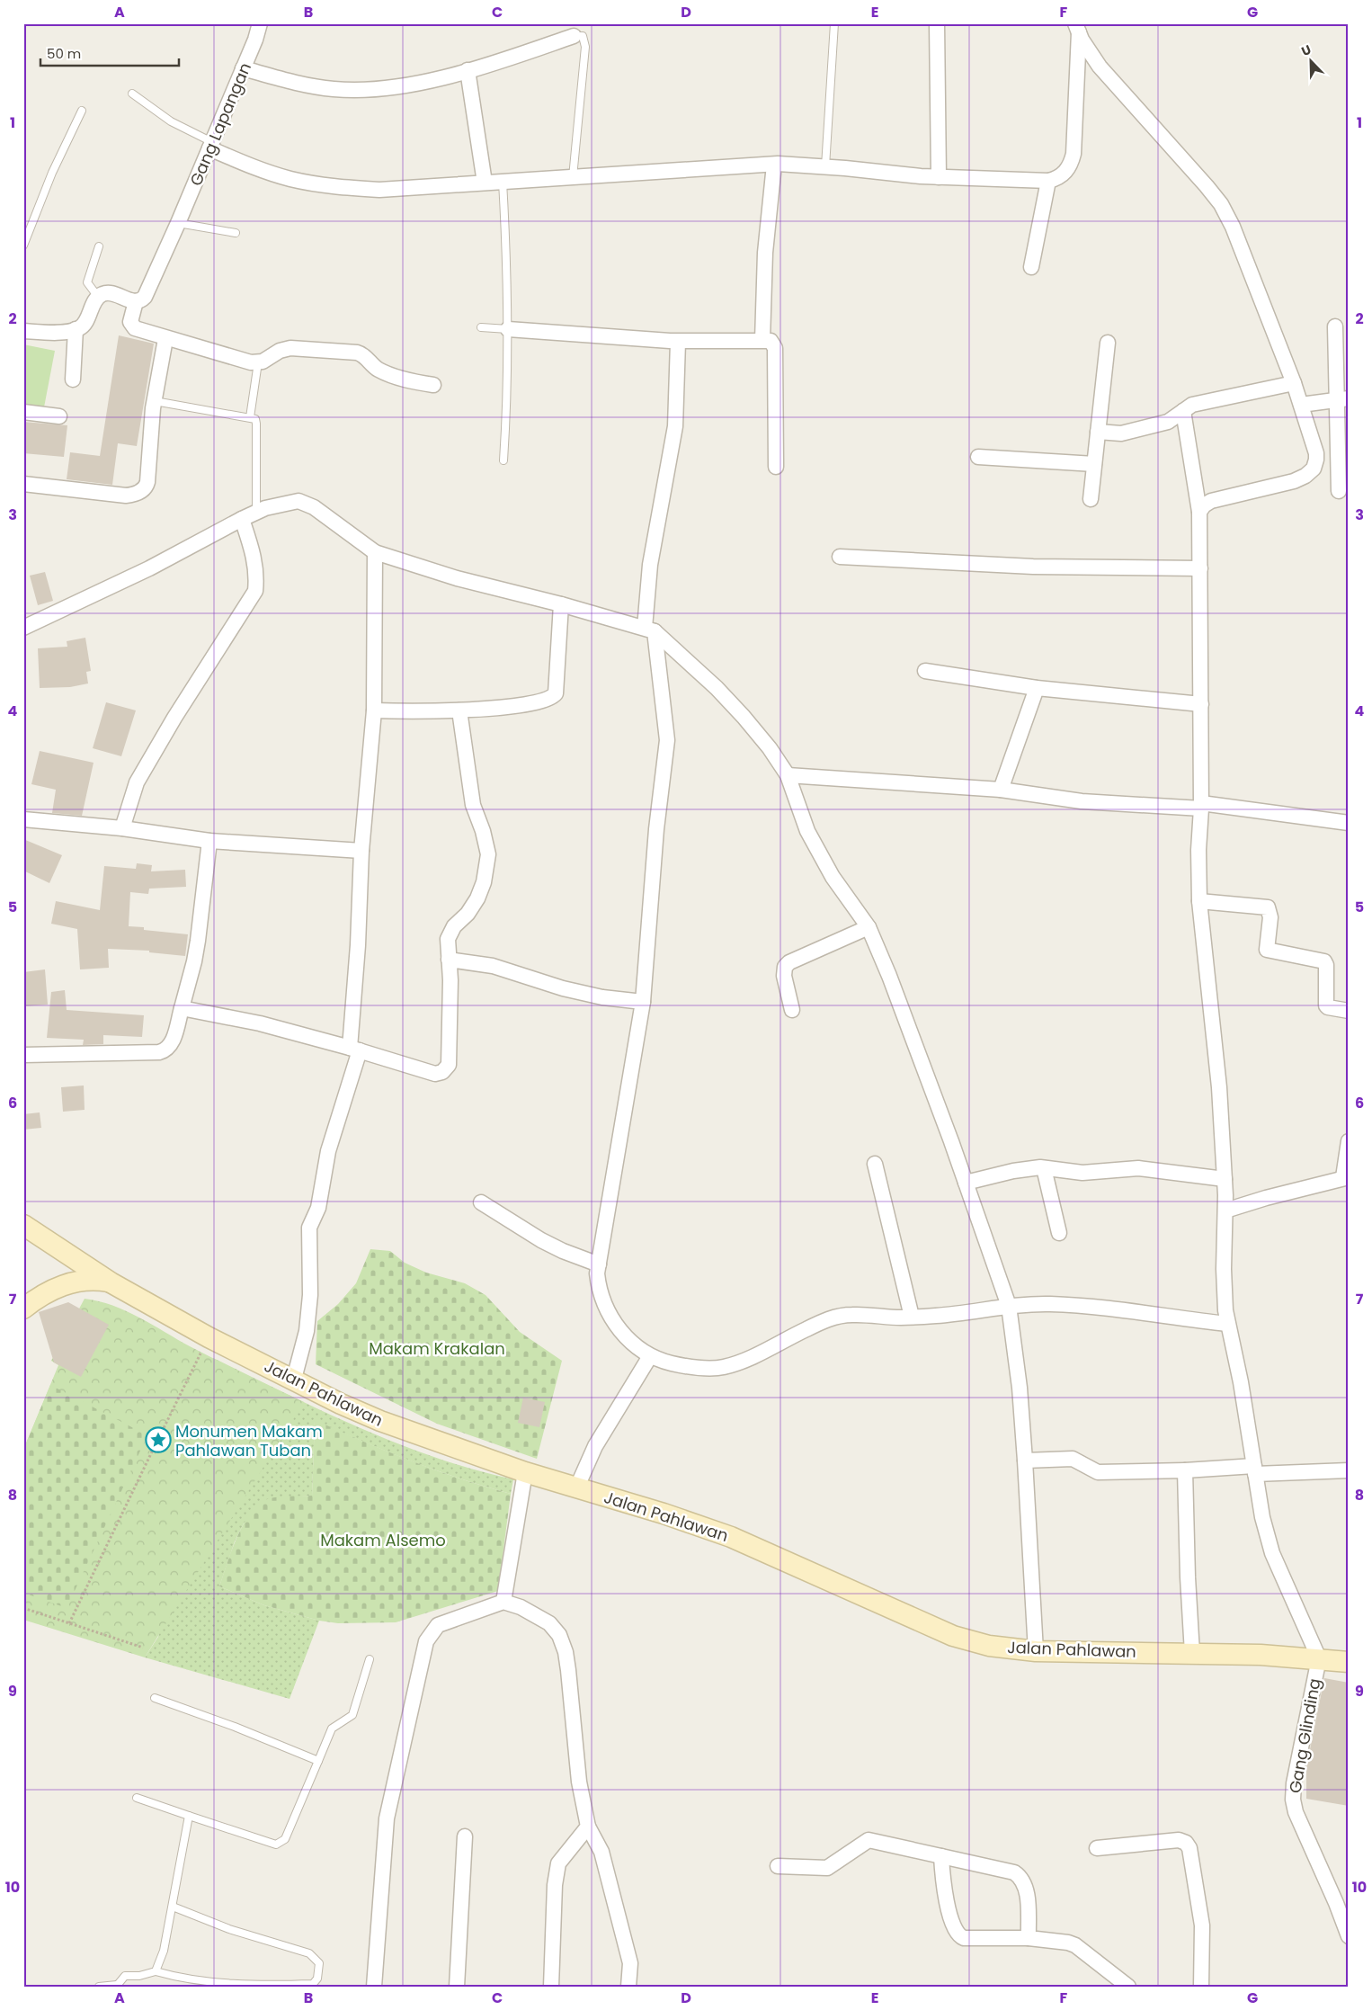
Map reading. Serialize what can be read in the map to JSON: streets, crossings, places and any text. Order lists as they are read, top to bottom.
{
  "streets": {
    "main road": ["Jalan Pahlawan"],
    "street": ["Gang Lapangan", "Gang Glinding"]
  },
  "crossings": [
    ["Jalan Pahlawan", "Gang Glinding"]
  ],
  "parks": ["Makam Krakalan", "Makam Alsemo"],
  "places": {
    "place": ["Monumen Makam Pahlawan Tuban"]
  },
  "scale_bar": "50 m",
  "north": "top left",
  "grid": {
    "columns": [
      "A",
      "B",
      "C",
      "D",
      "E",
      "F",
      "G"
    ],
    "rows": [
      "1",
      "2",
      "3",
      "4",
      "5",
      "6",
      "7",
      "8",
      "9",
      "10"
    ]
  }
}
